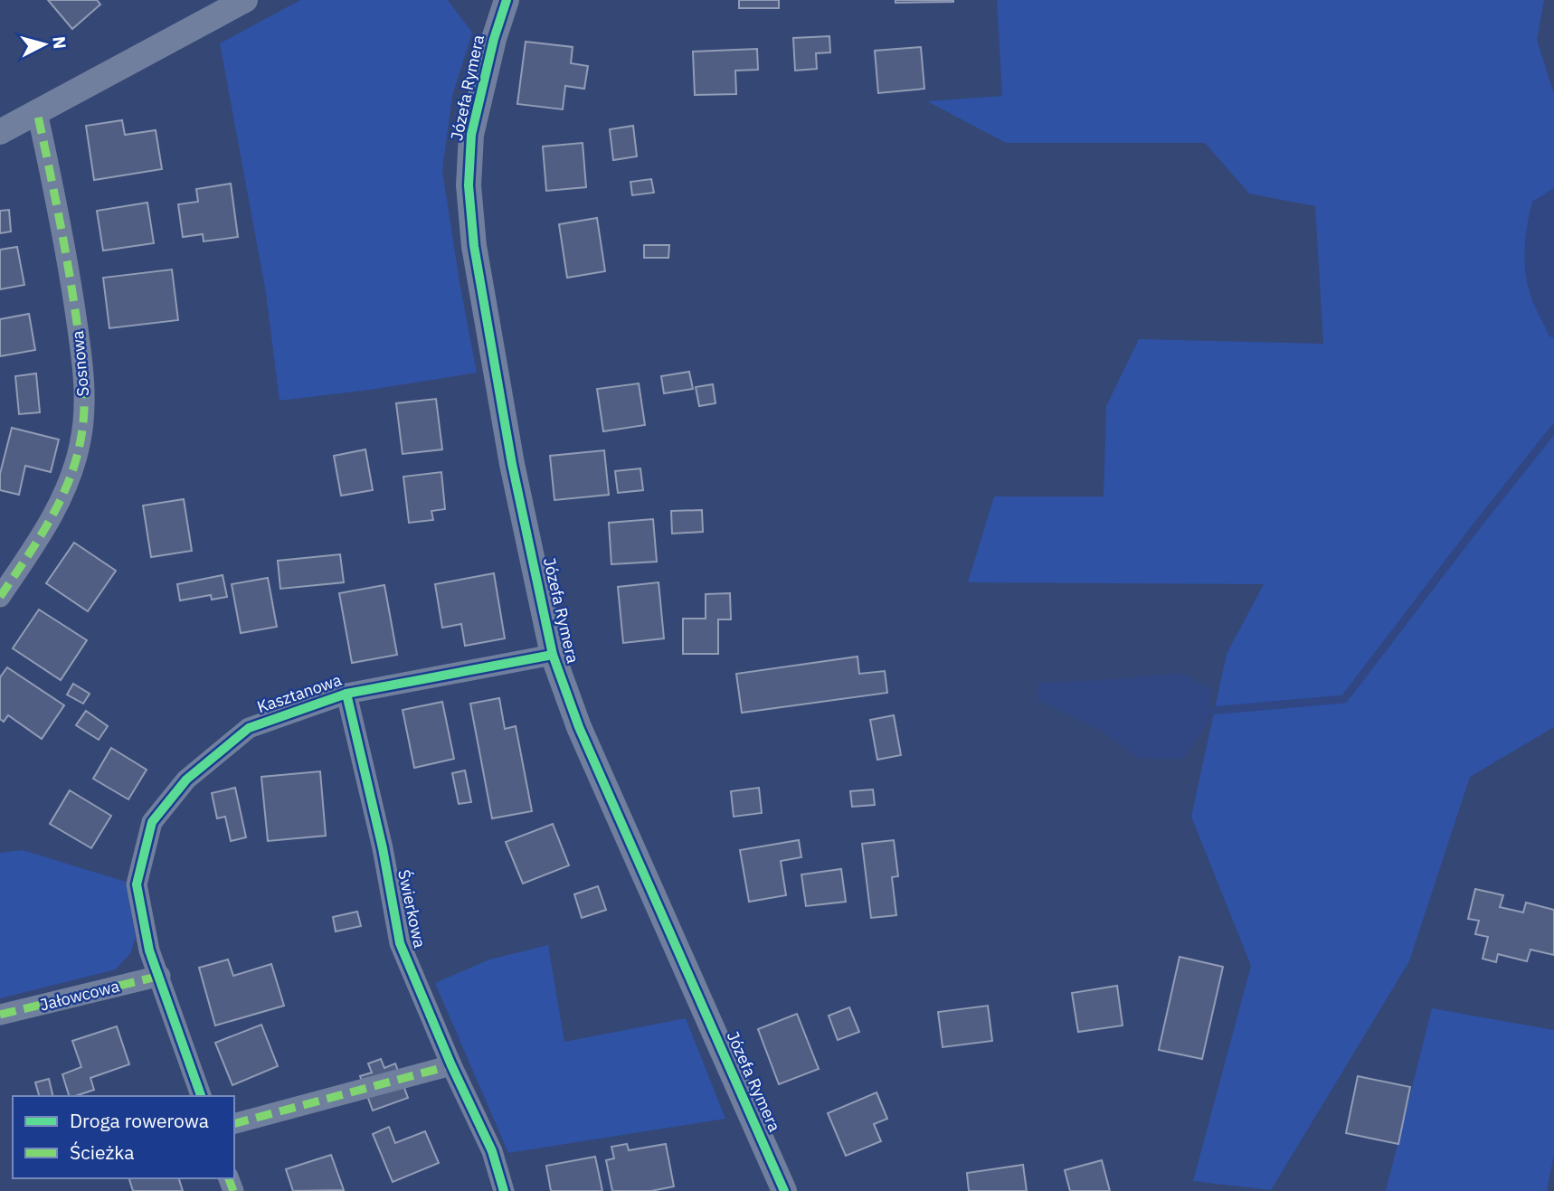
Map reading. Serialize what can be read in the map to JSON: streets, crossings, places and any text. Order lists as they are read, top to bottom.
{
  "streets": {
    "street": [
      "Józefa Rymera",
      "Sosnowa",
      "Kasztanowa",
      "Świerkowa",
      "Jałowcowa"
    ]
  },
  "crossings": [
    ["Józefa Rymera", "Kasztanowa"],
    ["Kasztanowa", "Świerkowa"],
    ["Kasztanowa", "Jałowcowa"]
  ],
  "legend": ["Droga rowerowa", "Ścieżka"],
  "north": "right"
}
